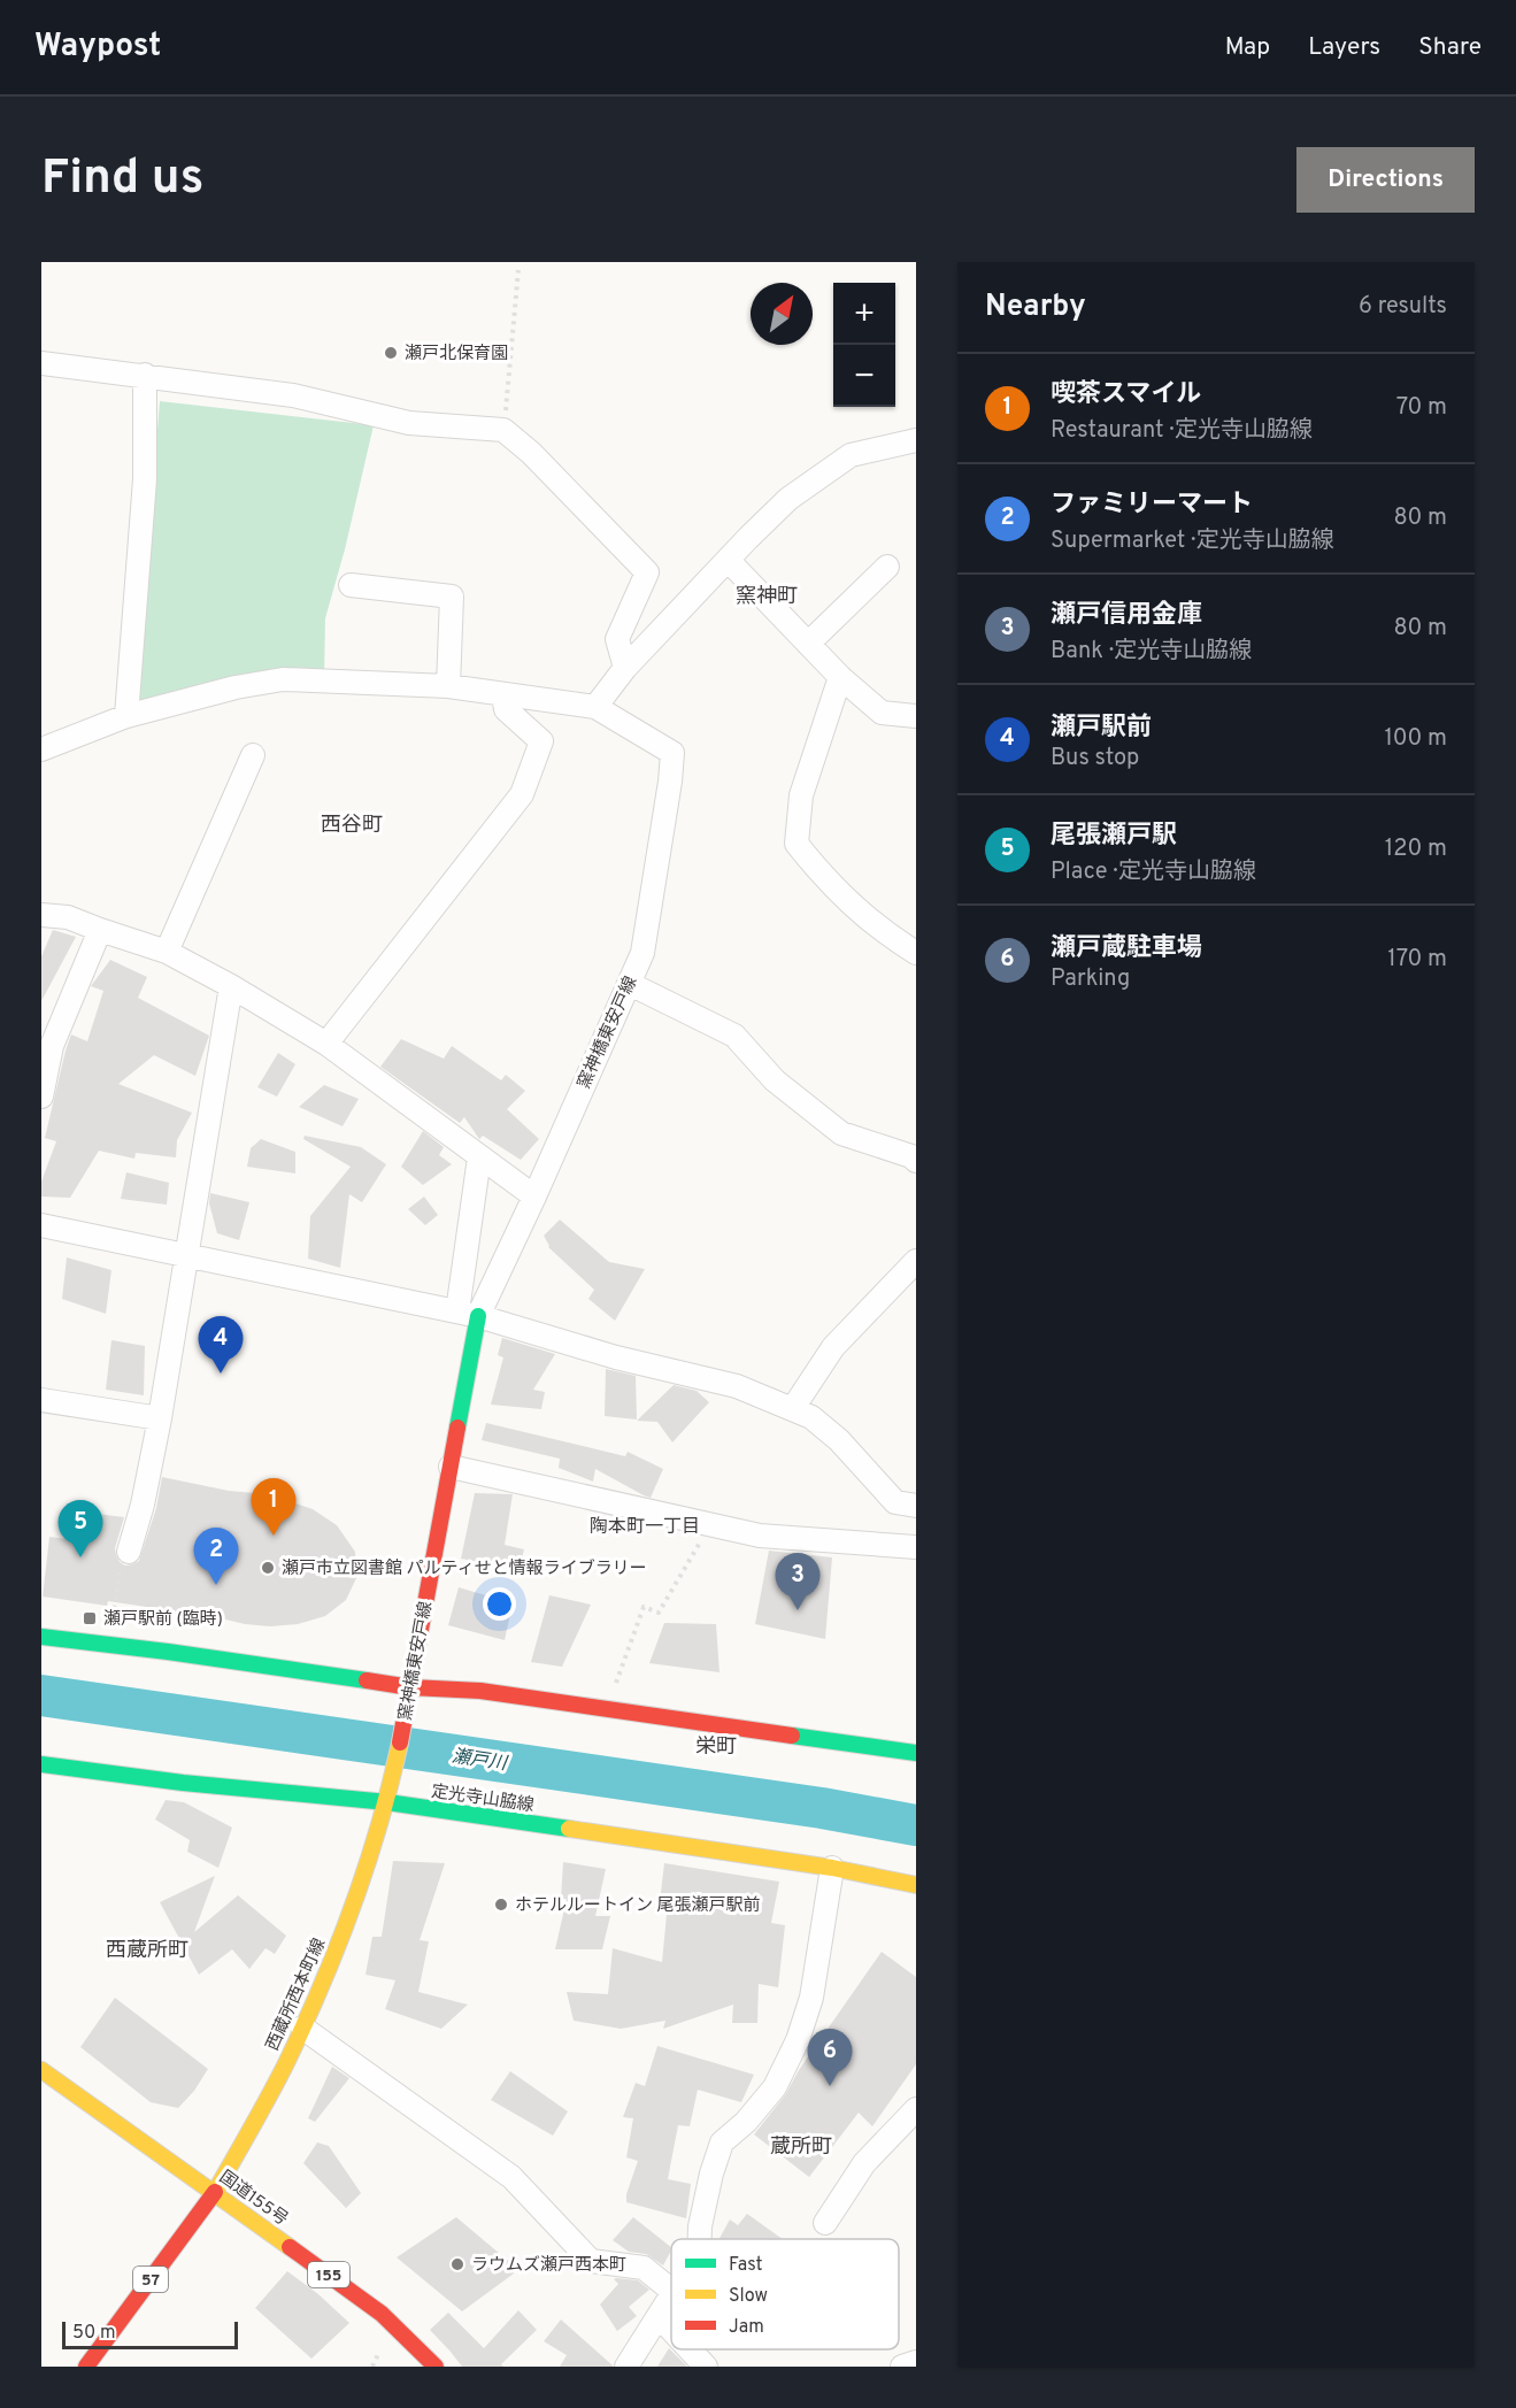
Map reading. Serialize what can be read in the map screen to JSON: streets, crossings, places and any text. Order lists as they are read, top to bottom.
{
  "streets": {
    "main road": [
      "窯神橋東安戸線",
      "定光寺山脇線",
      "西蔵所西本町線",
      "国道155号",
      "155",
      "57"
    ]
  },
  "crossings": [
    ["窯神橋東安戸線", "定光寺山脇線"],
    ["窯神橋東安戸線", "西蔵所西本町線"],
    ["定光寺山脇線", "西蔵所西本町線"],
    ["西蔵所西本町線", "国道155号"],
    ["西蔵所西本町線", "57"],
    ["国道155号", "57"]
  ],
  "districts": [
    "窯神町",
    "西谷町",
    "陶本町一丁目",
    "栄町",
    "西蔵所町",
    "蔵所町"
  ],
  "water": ["瀬戸川"],
  "places": {
    "other": [
      "瀬戸北保育園",
      "瀬戸市立図書館 パルティせと情報ライブラリー",
      "ホテルルートイン 尾張瀬戸駅前",
      "ラウムズ瀬戸西本町"
    ],
    "transit": ["瀬戸駅前 (臨時)"]
  },
  "legend": ["Fast", "Slow", "Jam"],
  "scale_bar": "50 m",
  "north": "top right",
  "page": {
    "header": "Waypost",
    "nav": ["Map", "Layers", "Share"],
    "buttons": "Directions",
    "title": "Find us",
    "heading": ["Nearby", "6 results"],
    "map_buttons": ["+", "−"],
    "list": [
      {
        "mark": "1",
        "name": "喫茶スマイル",
        "note": "Restaurant · 定光寺山脇線",
        "value": "70 m"
      },
      {
        "mark": "2",
        "name": "ファミリーマート",
        "note": "Supermarket · 定光寺山脇線",
        "value": "80 m"
      },
      {
        "mark": "3",
        "name": "瀬戸信用金庫",
        "note": "Bank · 定光寺山脇線",
        "value": "80 m"
      },
      {
        "mark": "4",
        "name": "瀬戸駅前",
        "note": "Bus stop",
        "value": "100 m"
      },
      {
        "mark": "5",
        "name": "尾張瀬戸駅",
        "note": "Place · 定光寺山脇線",
        "value": "120 m"
      },
      {
        "mark": "6",
        "name": "瀬戸蔵駐車場",
        "note": "Parking",
        "value": "170 m"
      }
    ],
    "pins": [
      "4",
      "1",
      "5",
      "2",
      "3",
      "6"
    ],
    "scale": "50 m"
  }
}
